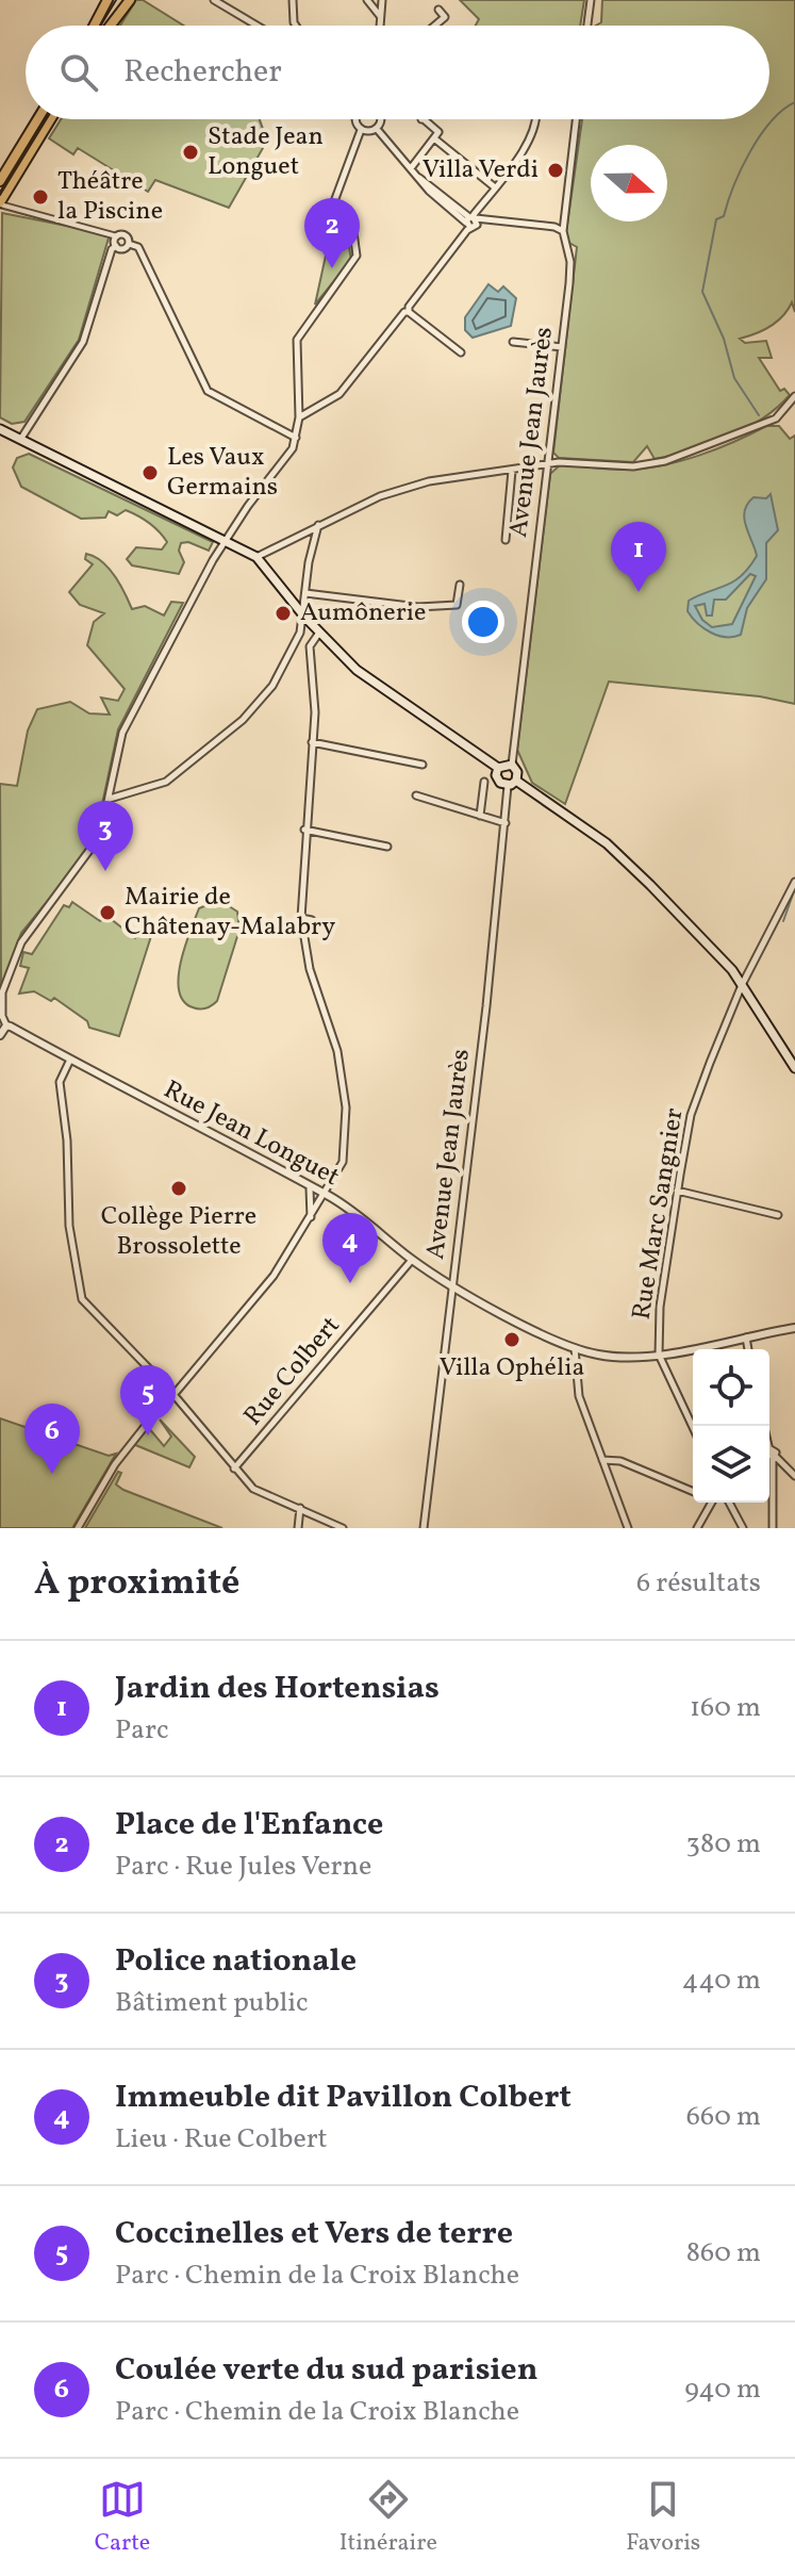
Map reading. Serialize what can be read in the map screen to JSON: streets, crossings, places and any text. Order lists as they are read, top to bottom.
{
  "streets": {
    "street": [
      "Avenue Jean Jaurès",
      "Rue Jean Longuet",
      "Rue Marc Sangnier",
      "Rue Colbert"
    ]
  },
  "crossings": [
    ["Avenue Jean Jaurès", "Rue Jean Longuet"],
    ["Rue Jean Longuet", "Rue Marc Sangnier"],
    ["Rue Jean Longuet", "Rue Colbert"]
  ],
  "places": [
    "Stade Jean Longuet",
    "Villa Verdi",
    "Théâtre la Piscine",
    "Les Vaux Germains",
    "Aumônerie",
    "Mairie de Châtenay-Malabry",
    "Collège Pierre Brossolette",
    "Villa Ophélia"
  ],
  "north": "right",
  "page": {
    "search": "Rechercher",
    "pins": [
      "2",
      "1",
      "3",
      "4",
      "5",
      "6"
    ],
    "heading": ["À proximité", "6 résultats"],
    "list": [
      {
        "mark": "1",
        "name": "Jardin des Hortensias",
        "note": "Parc",
        "value": "160 m"
      },
      {
        "mark": "2",
        "name": "Place de l'Enfance",
        "note": "Parc · Rue Jules Verne",
        "value": "380 m"
      },
      {
        "mark": "3",
        "name": "Police nationale",
        "note": "Bâtiment public",
        "value": "440 m"
      },
      {
        "mark": "4",
        "name": "Immeuble dit Pavillon Colbert",
        "note": "Lieu · Rue Colbert",
        "value": "660 m"
      },
      {
        "mark": "5",
        "name": "Coccinelles et Vers de terre",
        "note": "Parc · Chemin de la Croix Blanche",
        "value": "860 m"
      },
      {
        "mark": "6",
        "name": "Coulée verte du sud parisien",
        "note": "Parc · Chemin de la Croix Blanche",
        "value": "940 m"
      }
    ],
    "nav": ["Carte", "Itinéraire", "Favoris"]
  }
}
